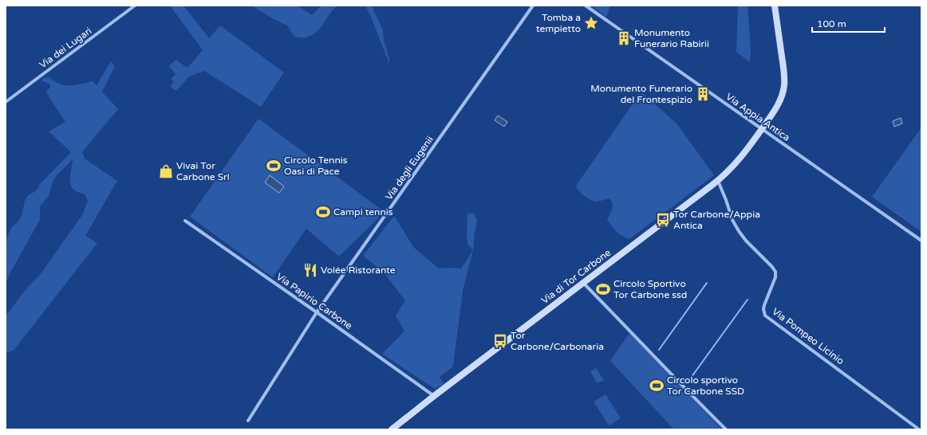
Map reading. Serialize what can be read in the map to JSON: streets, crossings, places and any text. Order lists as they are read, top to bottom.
{
  "streets": {
    "main road": ["Via di Tor Carbone"],
    "street": [
      "Via dei Lugari",
      "Via Appia Antica",
      "Via degli Eugenii",
      "Via Papirio Carbone",
      "Via Pompeo Licinio"
    ]
  },
  "crossings": [
    ["Via Appia Antica", "Via di Tor Carbone"],
    ["Via degli Eugenii", "Via Papirio Carbone"],
    ["Via di Tor Carbone", "Via Papirio Carbone"],
    ["Via di Tor Carbone", "Via Pompeo Licinio"]
  ],
  "places": {
    "place": ["Tomba a tempietto"],
    "building": ["Monumento Funerario Rabirii", "Monumento Funerario del Frontespizio"],
    "sports": [
      "Circolo Tennis Oasi di Pace",
      "Campi tennis",
      "Circolo Sportivo Tor Carbone ssd",
      "Circolo sportivo Tor Carbone SSD"
    ],
    "shop": ["Vivai Tor Carbone Srl"],
    "bus stop": ["Tor Carbone/Appia Antica", "Tor Carbone/Carbonaria"],
    "restaurant": ["Volée Ristorante"]
  },
  "scale_bar": "100 m"
}
